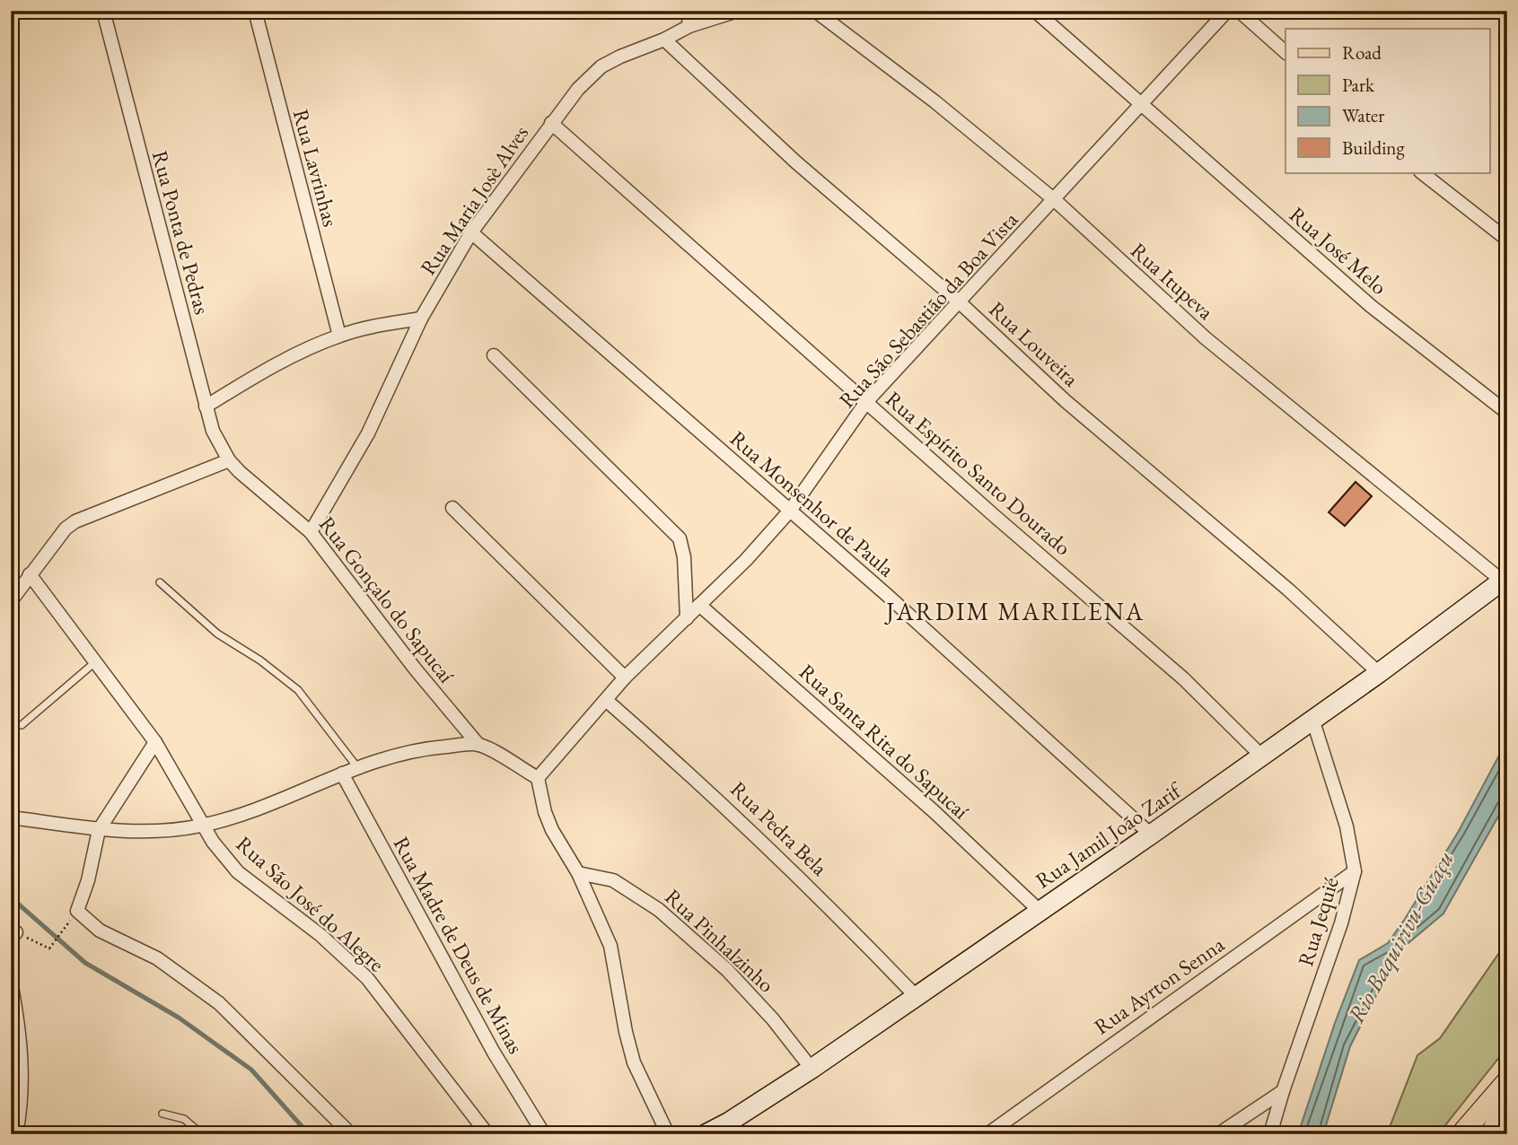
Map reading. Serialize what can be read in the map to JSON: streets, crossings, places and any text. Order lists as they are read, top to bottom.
{
  "streets": {
    "main road": ["Rua Jamil João Zarif"],
    "street": [
      "Rua Lavrinhas",
      "Rua Maria Josè Alves",
      "Rua Ponta de Pedras",
      "Rua José Melo",
      "Rua Itupeva",
      "Rua São Sebastião da Boa Vista",
      "Rua Louveira",
      "Rua Espírito Santo Dourado",
      "Rua Monsenhor de Paula",
      "Rua Gonçalo do Sapucaí",
      "Rua Santa Rita do Sapucaí",
      "Rua Pedra Bela",
      "Rua São José do Alegre",
      "Rua Jequié",
      "Rua Pinhalzinho",
      "Rua Madre de Deus de Minas",
      "Rua Ayrton Senna"
    ]
  },
  "crossings": [
    ["Rua Maria Josè Alves", "Rua Louveira"],
    ["Rua Maria Josè Alves", "Rua Espírito Santo Dourado"],
    ["Rua Maria Josè Alves", "Rua Monsenhor de Paula"],
    ["Rua Maria Josè Alves", "Rua Gonçalo do Sapucaí"],
    ["Rua Ponta de Pedras", "Rua Gonçalo do Sapucaí"],
    ["Rua José Melo", "Rua São Sebastião da Boa Vista"],
    ["Rua Itupeva", "Rua São Sebastião da Boa Vista"],
    ["Rua Itupeva", "Rua Jamil João Zarif"],
    ["Rua São Sebastião da Boa Vista", "Rua Louveira"],
    ["Rua São Sebastião da Boa Vista", "Rua Espírito Santo Dourado"],
    ["Rua São Sebastião da Boa Vista", "Rua Monsenhor de Paula"],
    ["Rua São Sebastião da Boa Vista", "Rua Santa Rita do Sapucaí"],
    ["Rua São Sebastião da Boa Vista", "Rua Pedra Bela"],
    ["Rua Louveira", "Rua Jamil João Zarif"],
    ["Rua Espírito Santo Dourado", "Rua Jamil João Zarif"],
    ["Rua Monsenhor de Paula", "Rua Jamil João Zarif"],
    ["Rua Santa Rita do Sapucaí", "Rua Jamil João Zarif"],
    ["Rua Pedra Bela", "Rua Jamil João Zarif"],
    ["Rua Jamil João Zarif", "Rua Jequié"],
    ["Rua Jamil João Zarif", "Rua Pinhalzinho"],
    ["Rua Jequié", "Rua Ayrton Senna"]
  ],
  "districts": ["JARDIM MARILENA"],
  "water": ["Rio Baquirivu-Guaçu"],
  "legend": [
    "Road",
    "Park",
    "Water",
    "Building"
  ]
}
